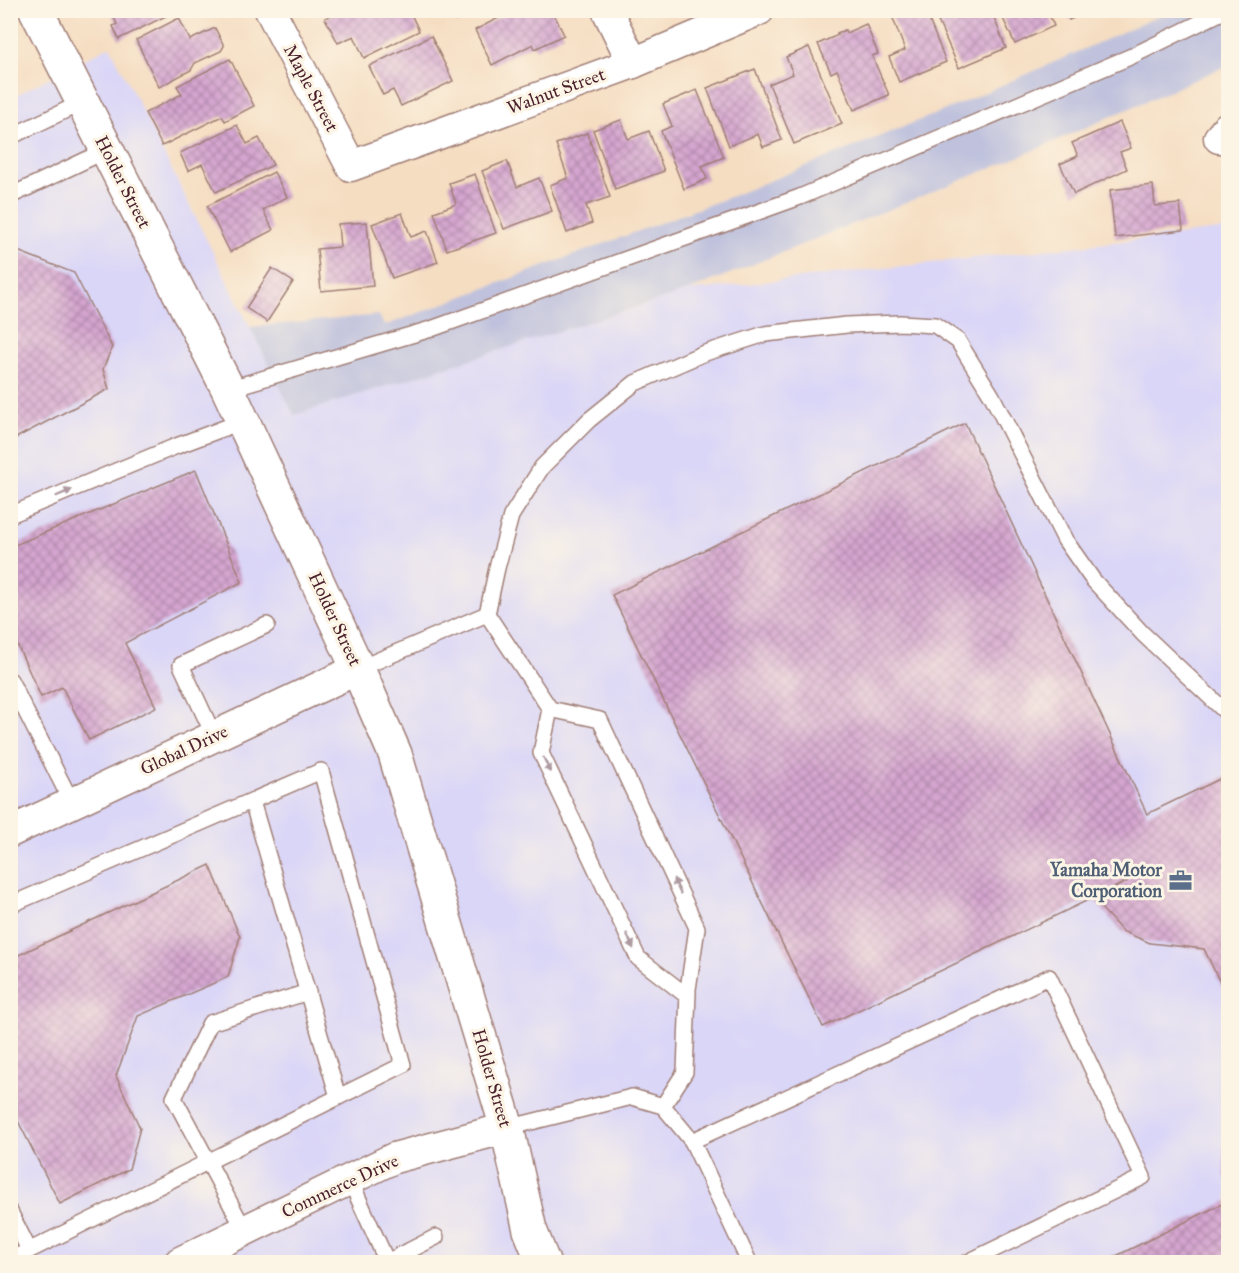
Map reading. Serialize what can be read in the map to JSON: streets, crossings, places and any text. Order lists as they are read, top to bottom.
{
  "streets": {
    "street": [
      "Maple Street",
      "Walnut Street",
      "Holder Street",
      "Global Drive",
      "Commerce Drive"
    ]
  },
  "crossings": [
    ["Maple Street", "Walnut Street"],
    ["Holder Street", "Global Drive"],
    ["Holder Street", "Commerce Drive"]
  ],
  "places": {
    "office": ["Yamaha Motor Corporation"]
  }
}
